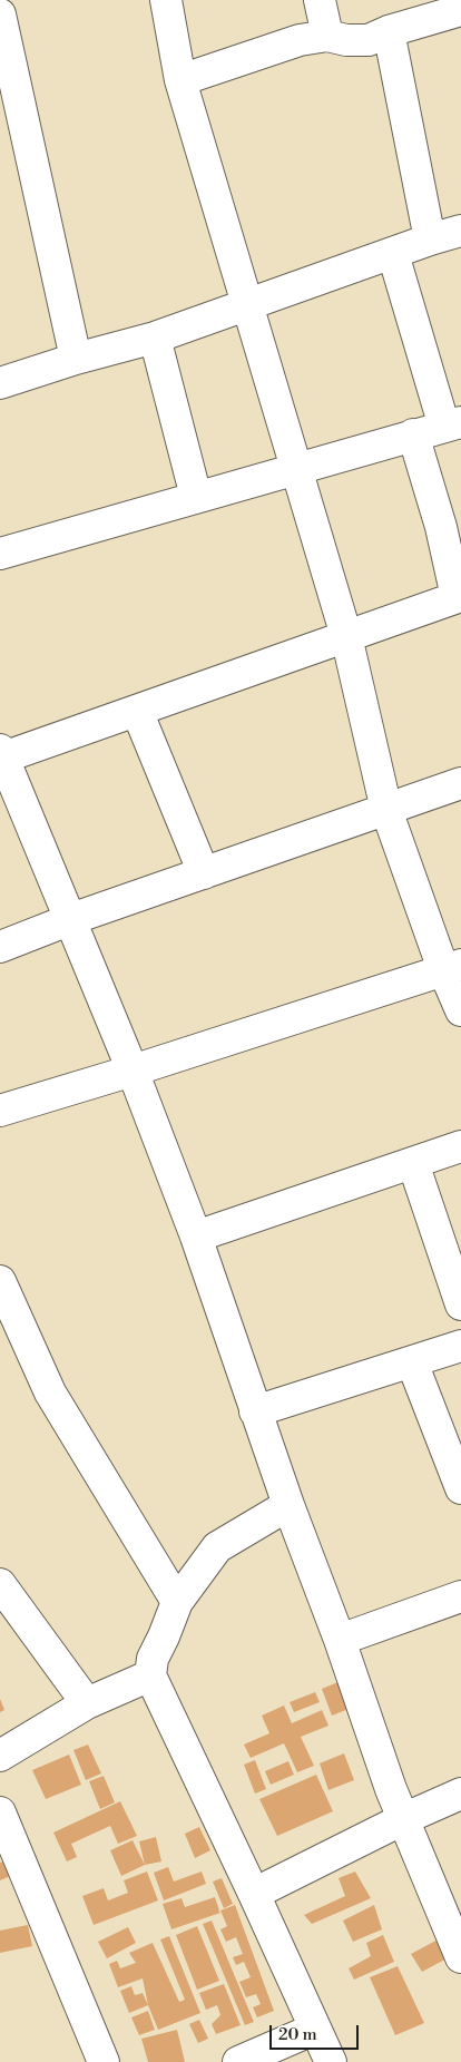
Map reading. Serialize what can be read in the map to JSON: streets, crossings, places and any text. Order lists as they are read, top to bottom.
{
  "scale_bar": "20 m"
}
